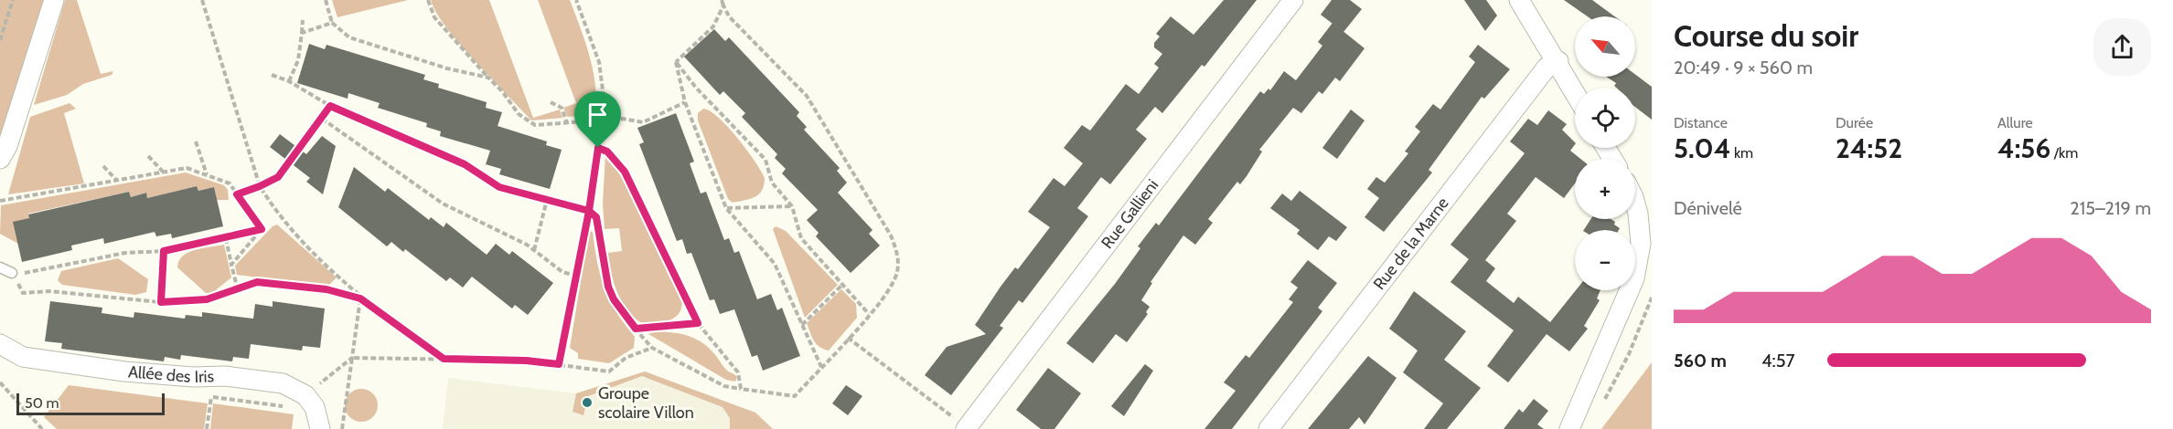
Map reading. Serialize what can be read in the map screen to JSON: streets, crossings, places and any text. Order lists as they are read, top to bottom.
{
  "streets": {
    "street": ["Rue Gallieni", "Rue de la Marne", "Allée des Iris"]
  },
  "places": ["Groupe scolaire Villon"],
  "scale_bar": "50 m",
  "north": "top left",
  "page": {
    "heading": ["Course du soir", "20:49 · 9 × 560 m"],
    "map_buttons": ["+", "−"],
    "stats": [
      ["Distance", "5.04 km"],
      ["Durée", "24:52"],
      ["Allure", "4:56 /km"]
    ],
    "chart": ["Dénivelé", "215–219 m"],
    "list": [
      {
        "name": "560 m",
        "note": "4:57"
      }
    ],
    "scale": "50 m"
  }
}
